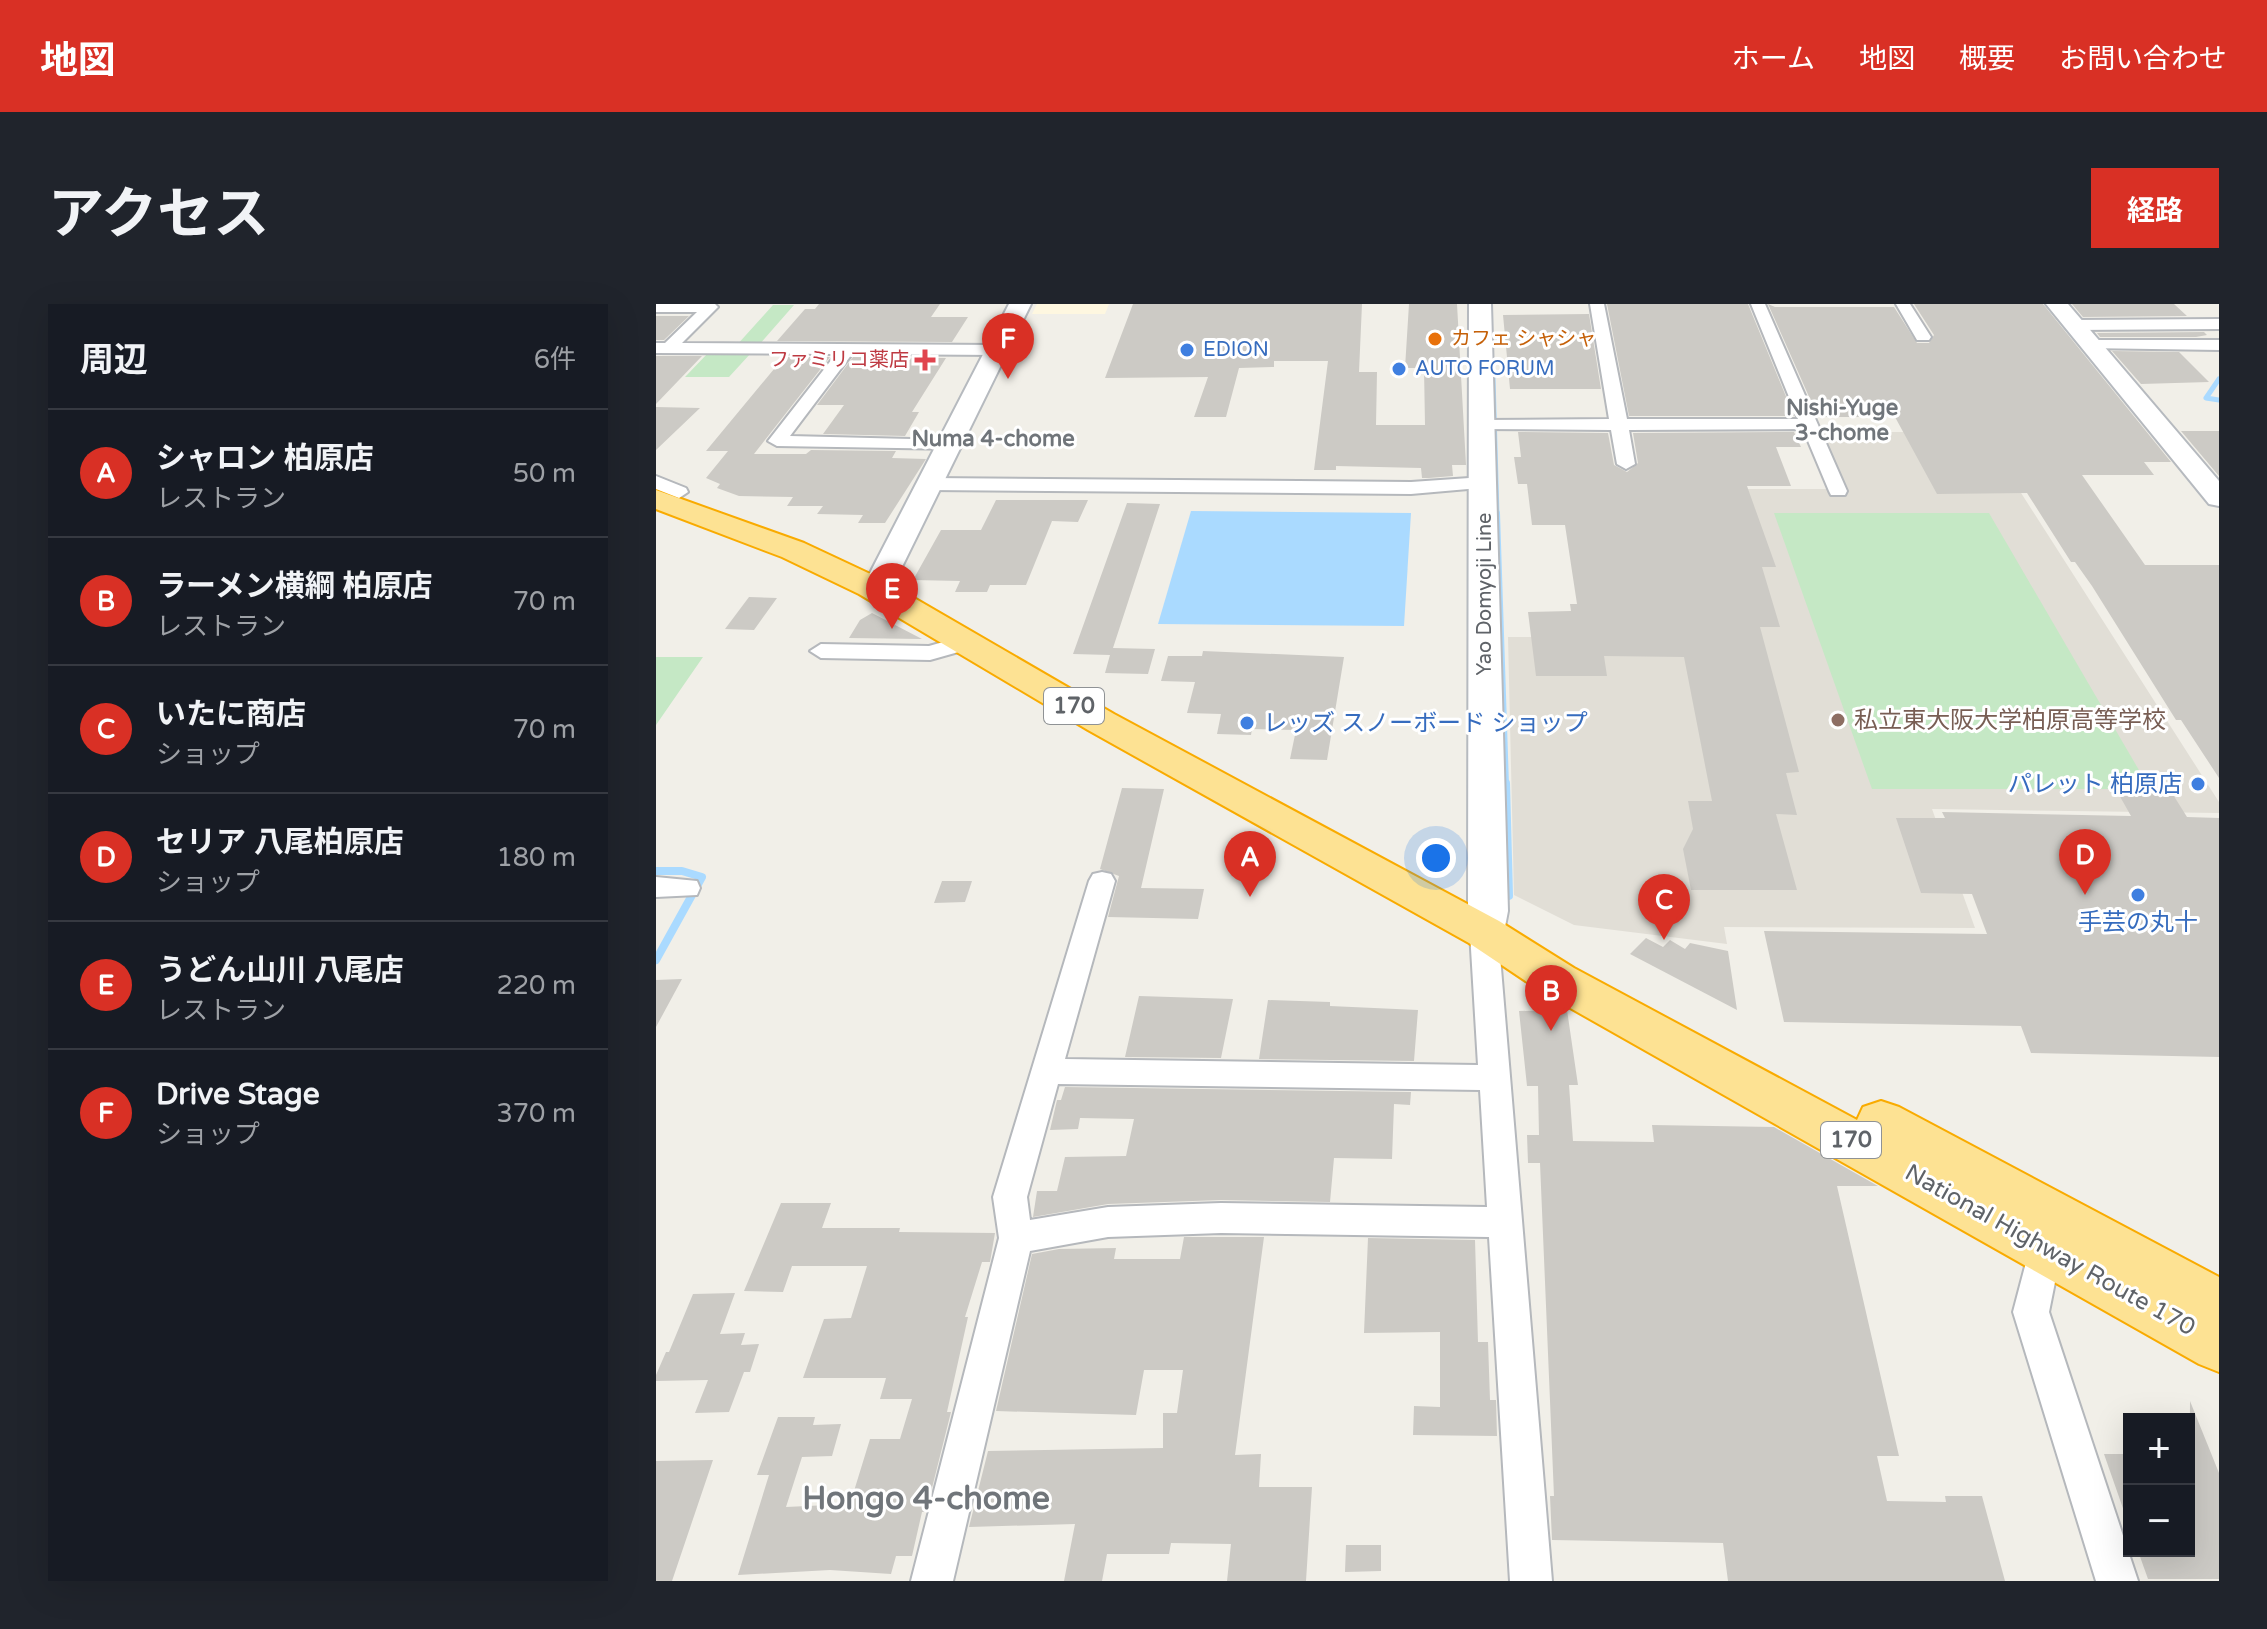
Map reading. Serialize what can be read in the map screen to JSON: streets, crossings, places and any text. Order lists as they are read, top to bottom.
{
  "streets": {
    "highway": ["170", "National Highway Route 170"],
    "street": ["Yao Domyoji Line"]
  },
  "crossings": [
    ["Yao Domyoji Line", "National Highway Route 170"]
  ],
  "districts": ["Nishi-Yuge 3-chome", "Numa 4-chome", "Hongo 4-chome"],
  "places": {
    "other": [
      "カフェ シャシャ",
      "EDION",
      "AUTO FORUM",
      "私立東大阪大学柏原高等学校",
      "レッズ スノーボード ショップ",
      "パレット 柏原店",
      "手芸の丸十"
    ],
    "health": ["ファミリコ薬店"]
  },
  "page": {
    "header": "地図",
    "nav": [
      "ホーム",
      "地図",
      "概要",
      "お問い合わせ"
    ],
    "title": "アクセス",
    "buttons": "経路",
    "heading": ["周辺", "6件"],
    "pins": [
      "F",
      "E",
      "D",
      "A",
      "C",
      "B"
    ],
    "list": [
      {
        "mark": "A",
        "name": "シャロン 柏原店",
        "note": "レストラン",
        "value": "50 m"
      },
      {
        "mark": "B",
        "name": "ラーメン横綱 柏原店",
        "note": "レストラン",
        "value": "70 m"
      },
      {
        "mark": "C",
        "name": "いたに商店",
        "note": "ショップ",
        "value": "70 m"
      },
      {
        "mark": "D",
        "name": "セリア 八尾柏原店",
        "note": "ショップ",
        "value": "180 m"
      },
      {
        "mark": "E",
        "name": "うどん山川 八尾店",
        "note": "レストラン",
        "value": "220 m"
      },
      {
        "mark": "F",
        "name": "Drive Stage",
        "note": "ショップ",
        "value": "370 m"
      }
    ],
    "map_buttons": ["+", "−"]
  }
}
